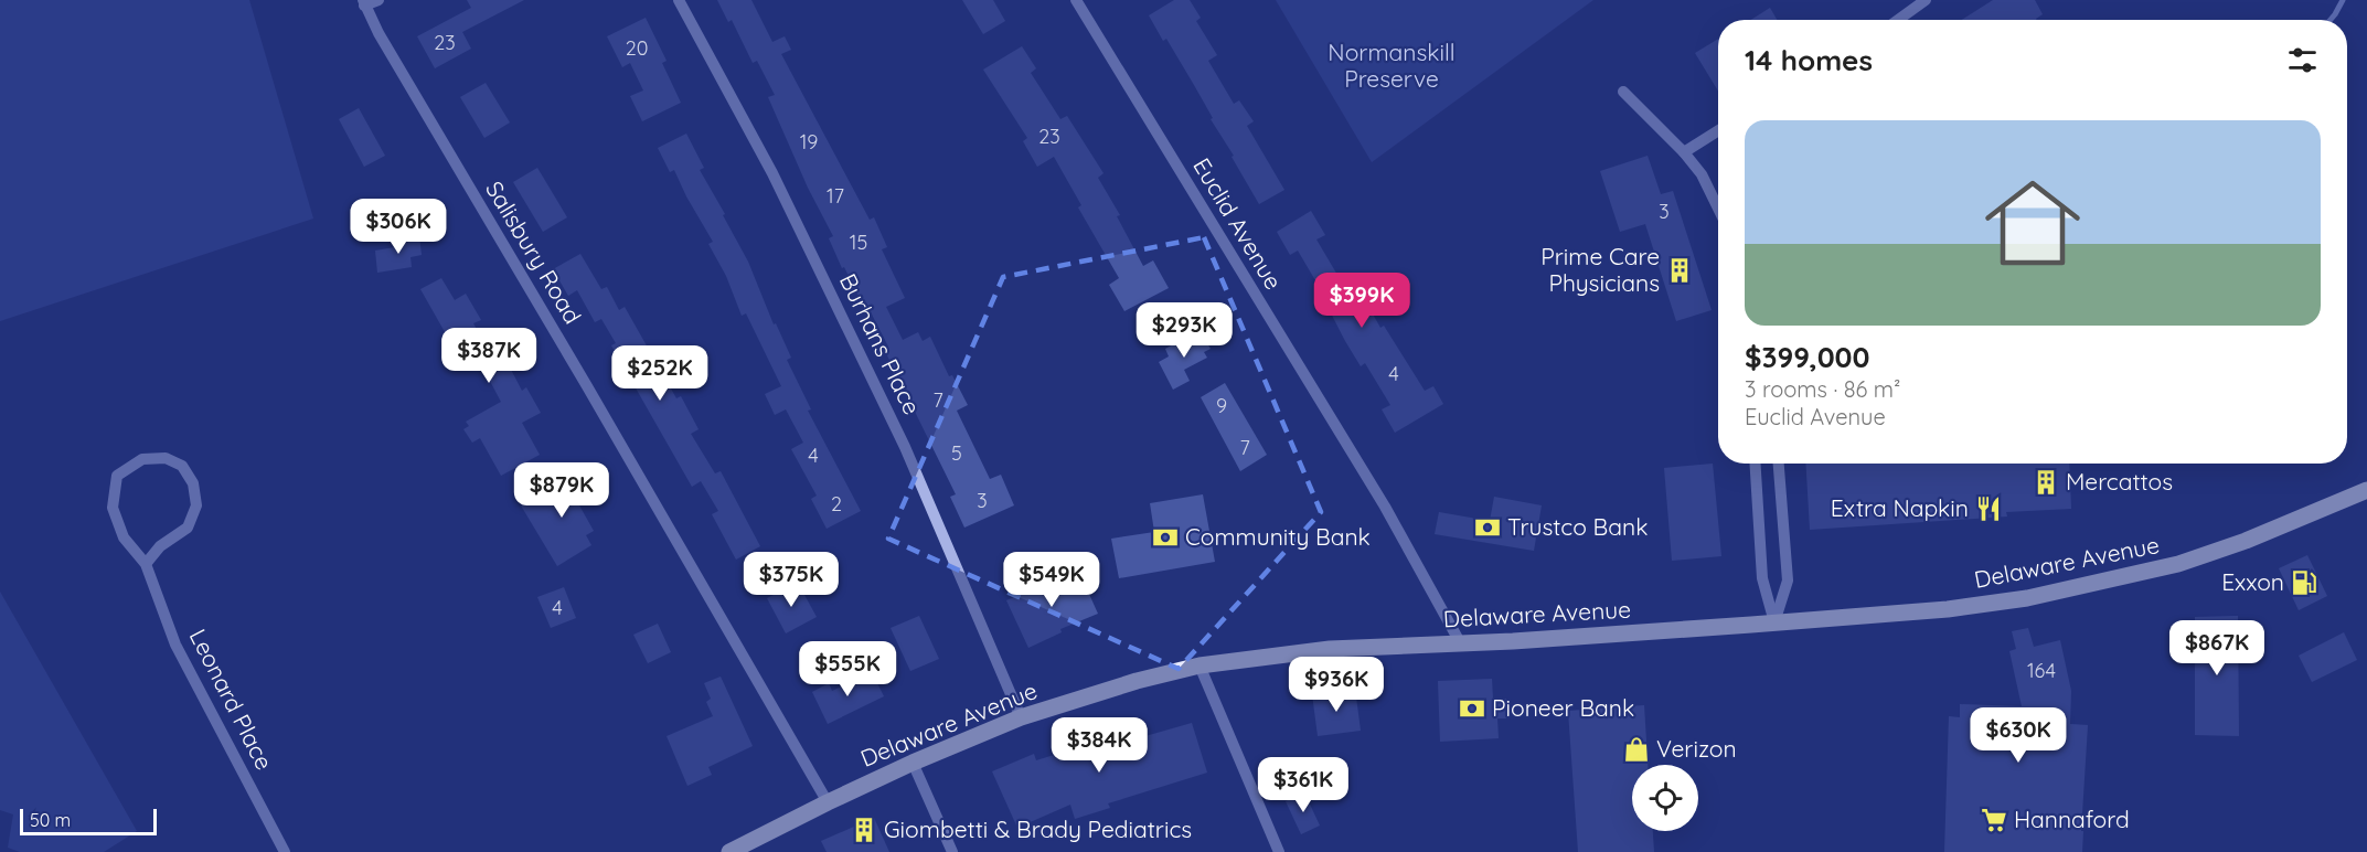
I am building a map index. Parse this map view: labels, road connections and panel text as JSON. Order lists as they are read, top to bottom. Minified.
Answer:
{"streets":{"main road":["Delaware Avenue"],"street":["Euclid Avenue","Salisbury Road","Burhans Place","Leonard Place"]},"crossings":[["Euclid Avenue","Delaware Avenue"],["Salisbury Road","Delaware Avenue"],["Burhans Place","Delaware Avenue"]],"parks":["Normanskill Preserve"],"places":{"building":["Prime Care Physicians","Mercattos","Giombetti & Brady Pediatrics"],"restaurant":["Extra Napkin"],"bank":["Trustco Bank","Community Bank","Pioneer Bank"],"fuel station":["Exxon"],"shop":["Verizon"],"supermarket":["Hannaford"]},"house_numbers":["23","20","23","19","17","3","15","4","7","9","7","5","4","3","2","4","164"],"scale_bar":"50 m","page":{"heading":"14 homes","list":[{"name":"$399,000","note":"3 rooms · 86 m² · Euclid Avenue"}],"price":["$306K","$399K","$293K","$387K","$252K","$879K","$375K","$549K","$867K","$555K","$936K","$630K","$384K","$361K"],"scale":"50 m"}}
